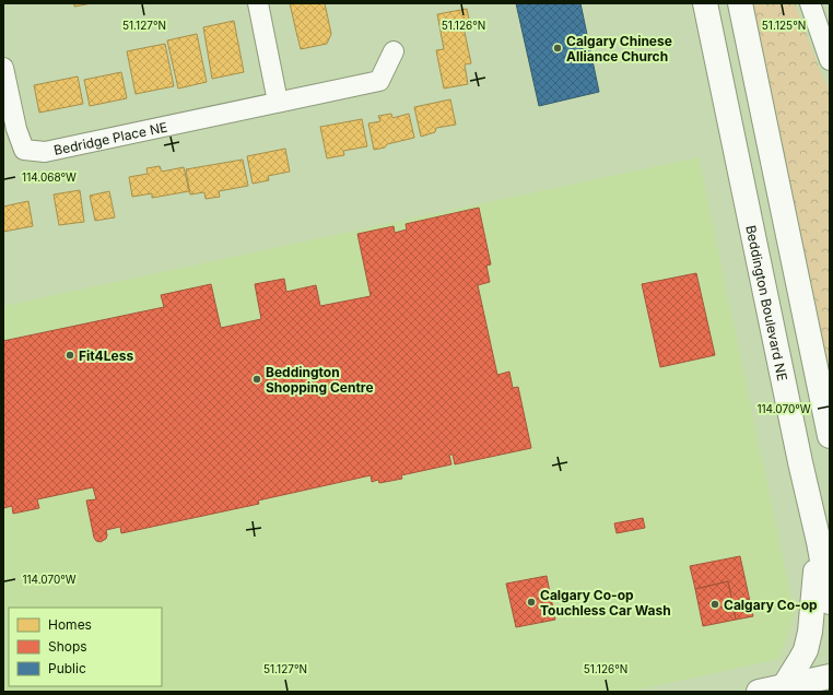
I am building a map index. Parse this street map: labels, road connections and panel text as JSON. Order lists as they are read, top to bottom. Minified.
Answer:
{"streets":{"main road":["Beddington Boulevard NE"],"street":["Bedridge Place NE"]},"places":["Calgary Chinese Alliance Church","Fit4Less","Beddington Shopping Centre","Calgary Co-op Touchless Car Wash","Calgary Co-op"],"legend":["Homes","Shops","Public"],"coordinates":["51.127°N","51.126°N","51.125°N","114.068°W","114.070°W"]}
